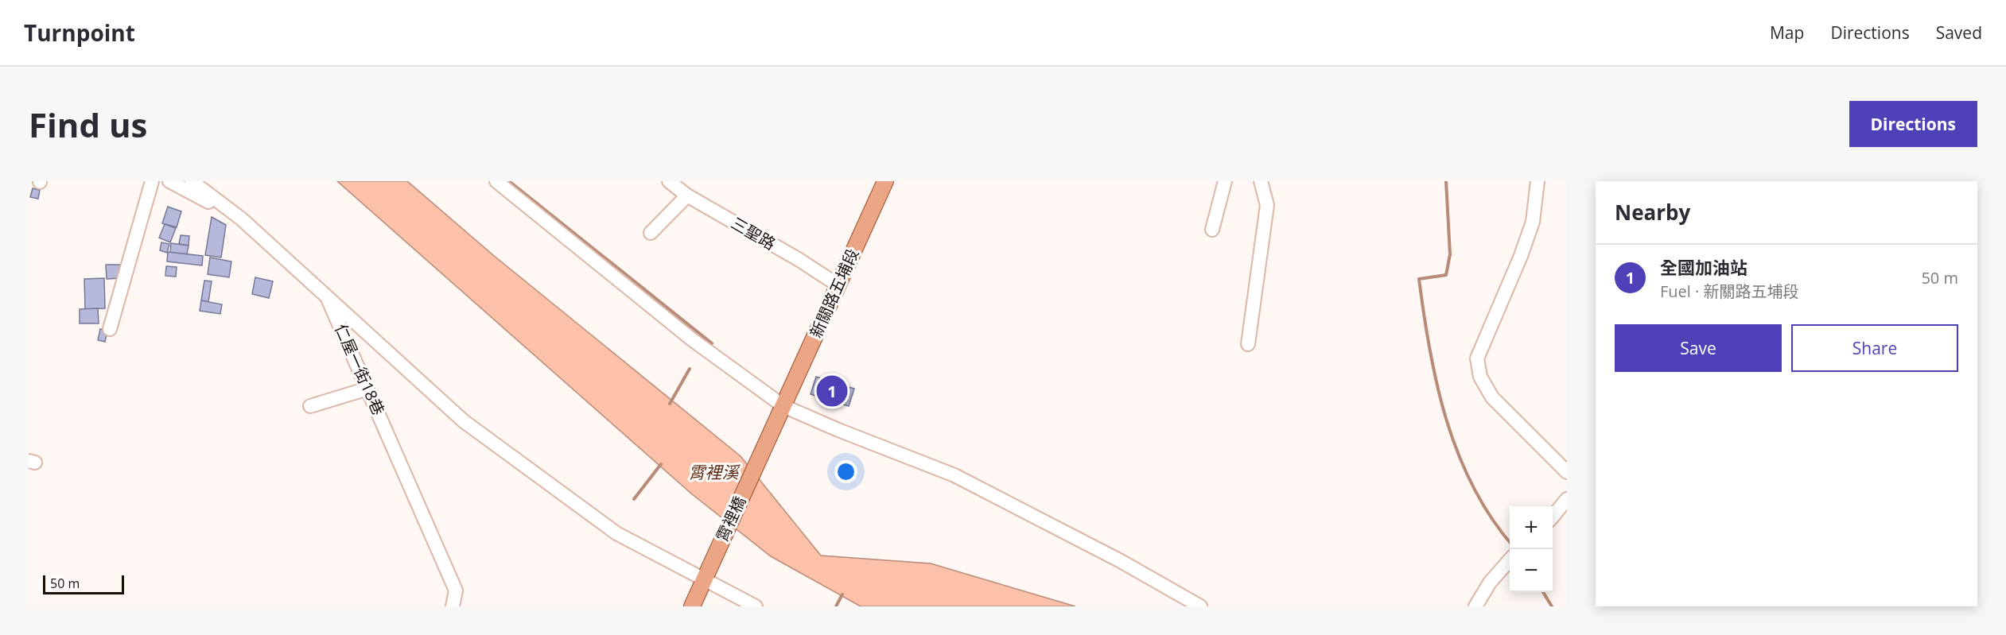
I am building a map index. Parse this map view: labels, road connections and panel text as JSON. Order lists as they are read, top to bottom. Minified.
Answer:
{"streets":{"main road":["新關路五埔段","霄裡橋"],"street":["三聖路","仁屋一街18巷"]},"crossings":[["三聖路","新關路五埔段"],["新關路五埔段","霄裡橋"]],"water":["霄裡溪"],"scale_bar":"50 m","page":{"header":"Turnpoint","nav":["Map","Directions","Saved"],"buttons":["Directions",["Save","Share"]],"title":"Find us","heading":"Nearby","list":[{"mark":"1","name":"全國加油站","note":"Fuel · 新關路五埔段","value":"50 m"}],"pins":"1","map_buttons":["+","−"],"scale":"50 m"}}
